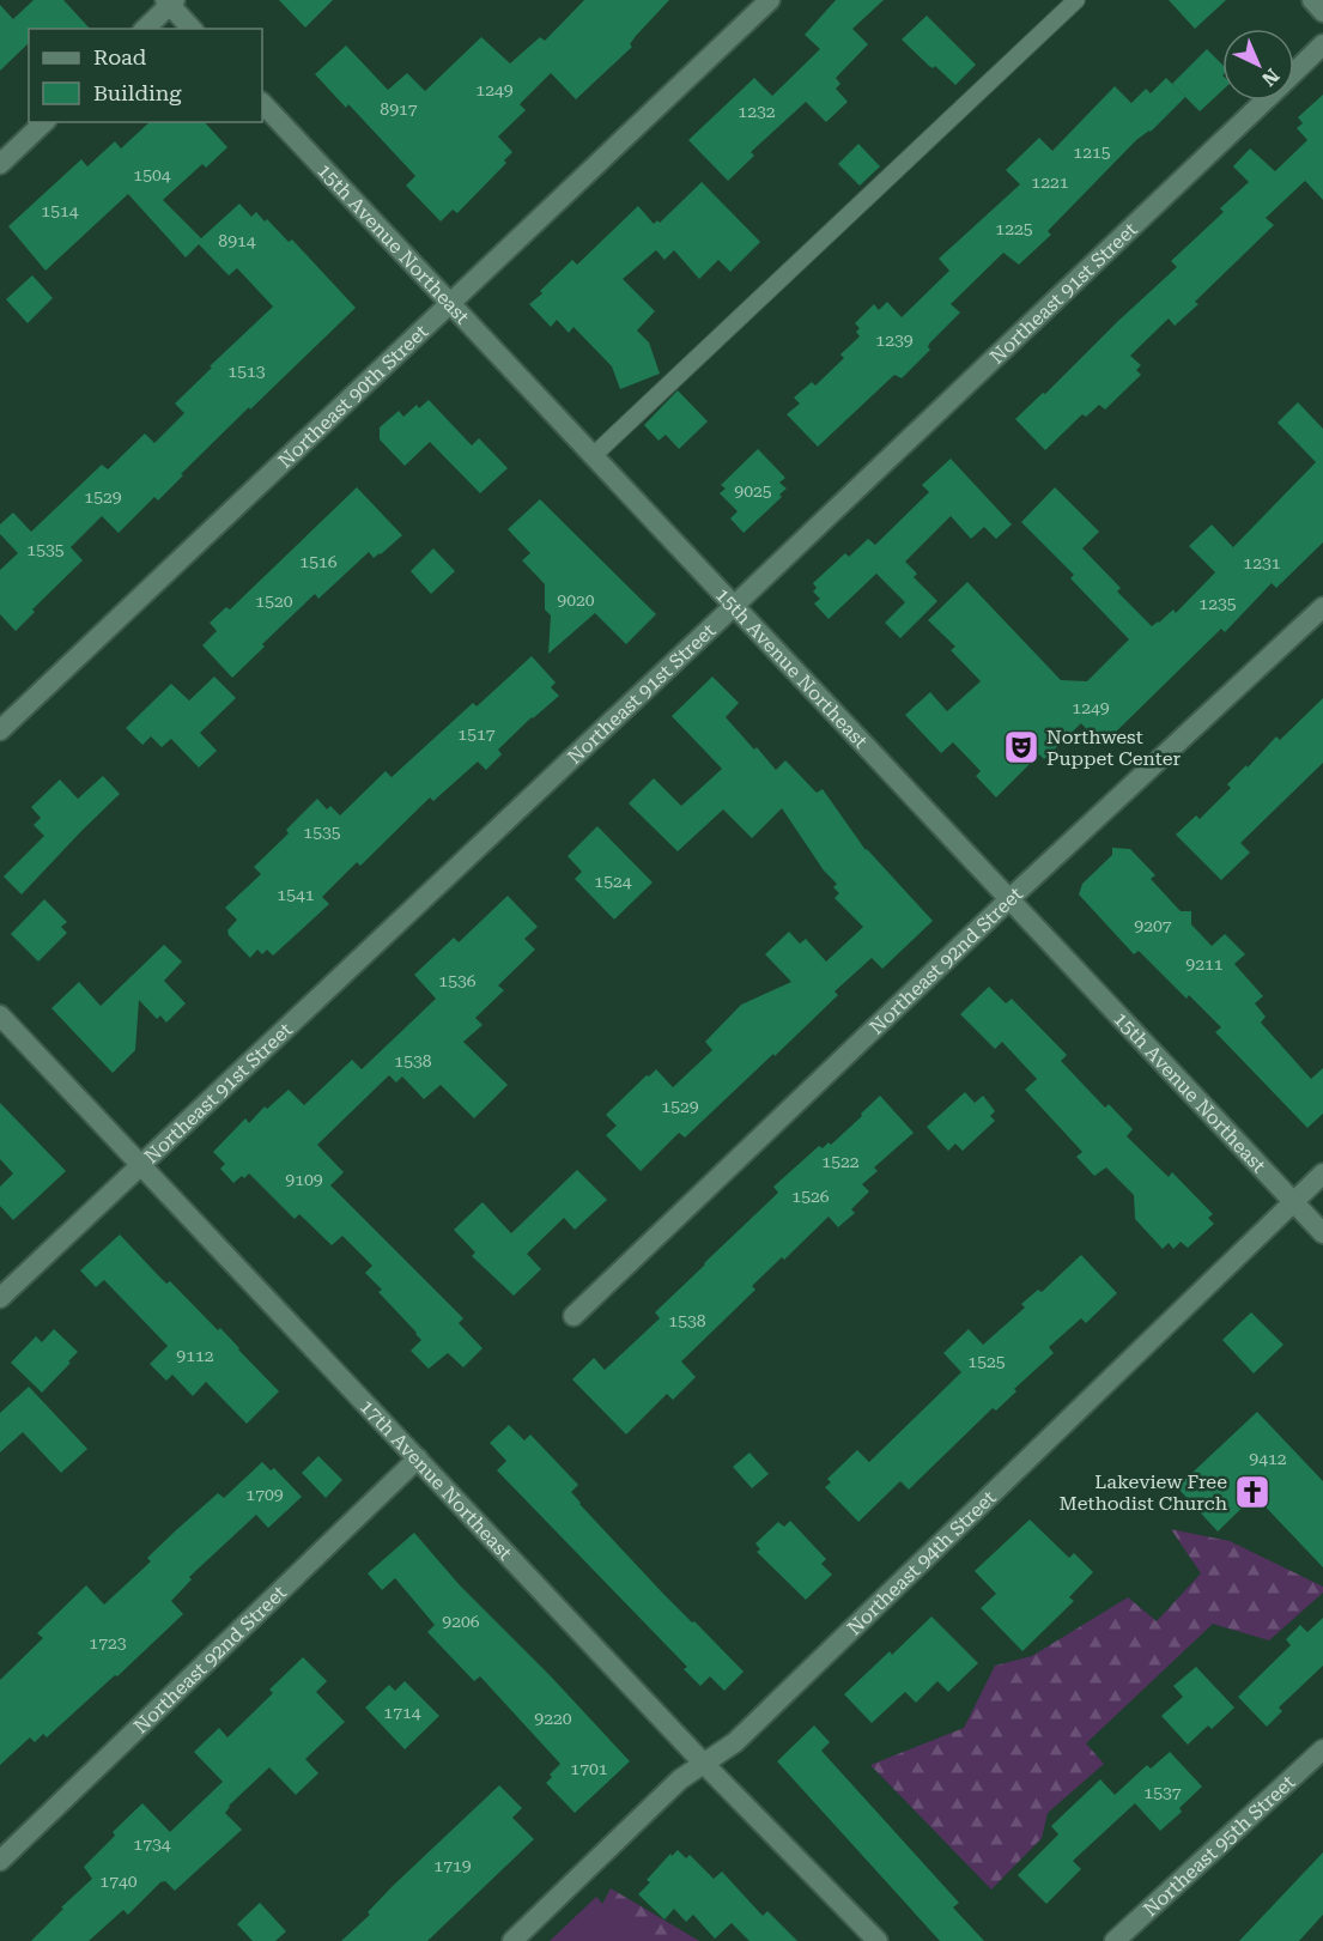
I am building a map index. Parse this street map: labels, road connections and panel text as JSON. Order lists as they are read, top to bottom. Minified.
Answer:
{"streets":{"street":["15th Avenue Northeast","Northeast 91st Street","Northeast 90th Street","Northeast 92nd Street","17th Avenue Northeast","Northeast 94th Street","Northeast 95th Street"]},"crossings":[["15th Avenue Northeast","Northeast 91st Street"],["15th Avenue Northeast","Northeast 90th Street"],["15th Avenue Northeast","Northeast 92nd Street"],["15th Avenue Northeast","Northeast 94th Street"],["Northeast 91st Street","17th Avenue Northeast"],["Northeast 92nd Street","17th Avenue Northeast"],["17th Avenue Northeast","Northeast 94th Street"]],"places":{"theatre":["Northwest Puppet Center"],"church":["Lakeview Free Methodist Church"]},"house_numbers":["1249","8917","1232","1215","1504","1221","1514","1225","8914","1239","1513","9025","1529","1535","1516","1231","9020","1520","1235","1249","1517","1535","1524","1541","9207","9211","1536","1538","1529","1522","9109","1526","1538","9112","1525","9412","1709","9206","1723","1714","9220","1701","1537","1734","1719","1740"],"legend":["Road","Building"],"north":"bottom right"}
